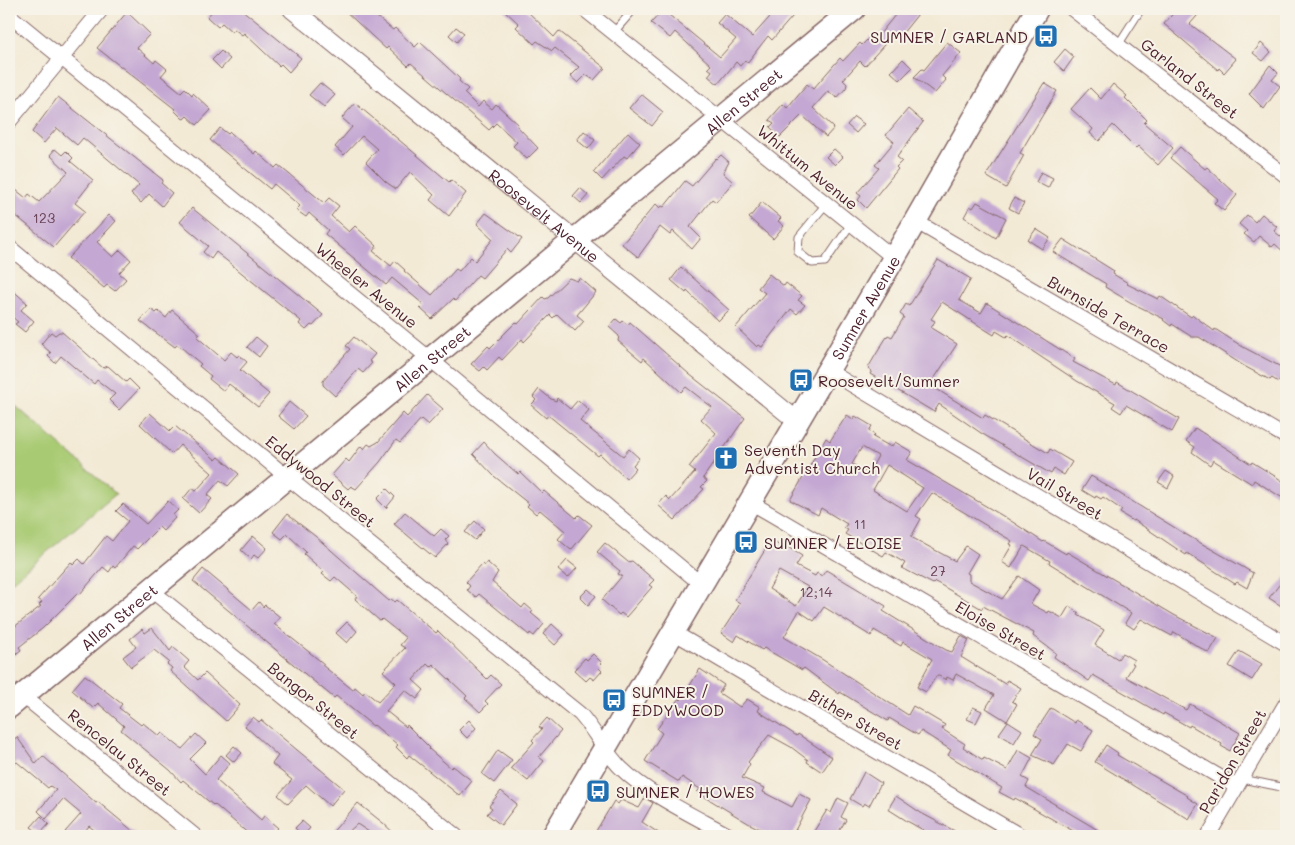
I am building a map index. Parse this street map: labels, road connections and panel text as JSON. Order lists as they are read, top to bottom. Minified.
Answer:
{"streets":{"main road":["Allen Street","Sumner Avenue"],"street":["Garland Street","Whittum Avenue","Roosevelt Avenue","Wheeler Avenue","Burnside Terrace","Eddywood Street","Vail Street","Eloise Street","Bangor Street","Bither Street","Rencelau Street","Paridon Street"]},"crossings":[["Allen Street","Whittum Avenue"],["Allen Street","Roosevelt Avenue"],["Allen Street","Wheeler Avenue"],["Allen Street","Eddywood Street"],["Allen Street","Bangor Street"],["Allen Street","Rencelau Street"],["Whittum Avenue","Sumner Avenue"],["Roosevelt Avenue","Sumner Avenue"],["Wheeler Avenue","Sumner Avenue"],["Sumner Avenue","Burnside Terrace"],["Sumner Avenue","Eddywood Street"],["Sumner Avenue","Vail Street"],["Sumner Avenue","Eloise Street"],["Sumner Avenue","Bither Street"],["Eloise Street","Paridon Street"]],"places":{"bus stop":["SUMNER / GARLAND","Roosevelt/Sumner","SUMNER / ELOISE","SUMNER / EDDYWOOD","SUMNER / HOWES"],"church":["Seventh Day Adventist Church"]},"house_numbers":["123","11","27","12;14"]}
